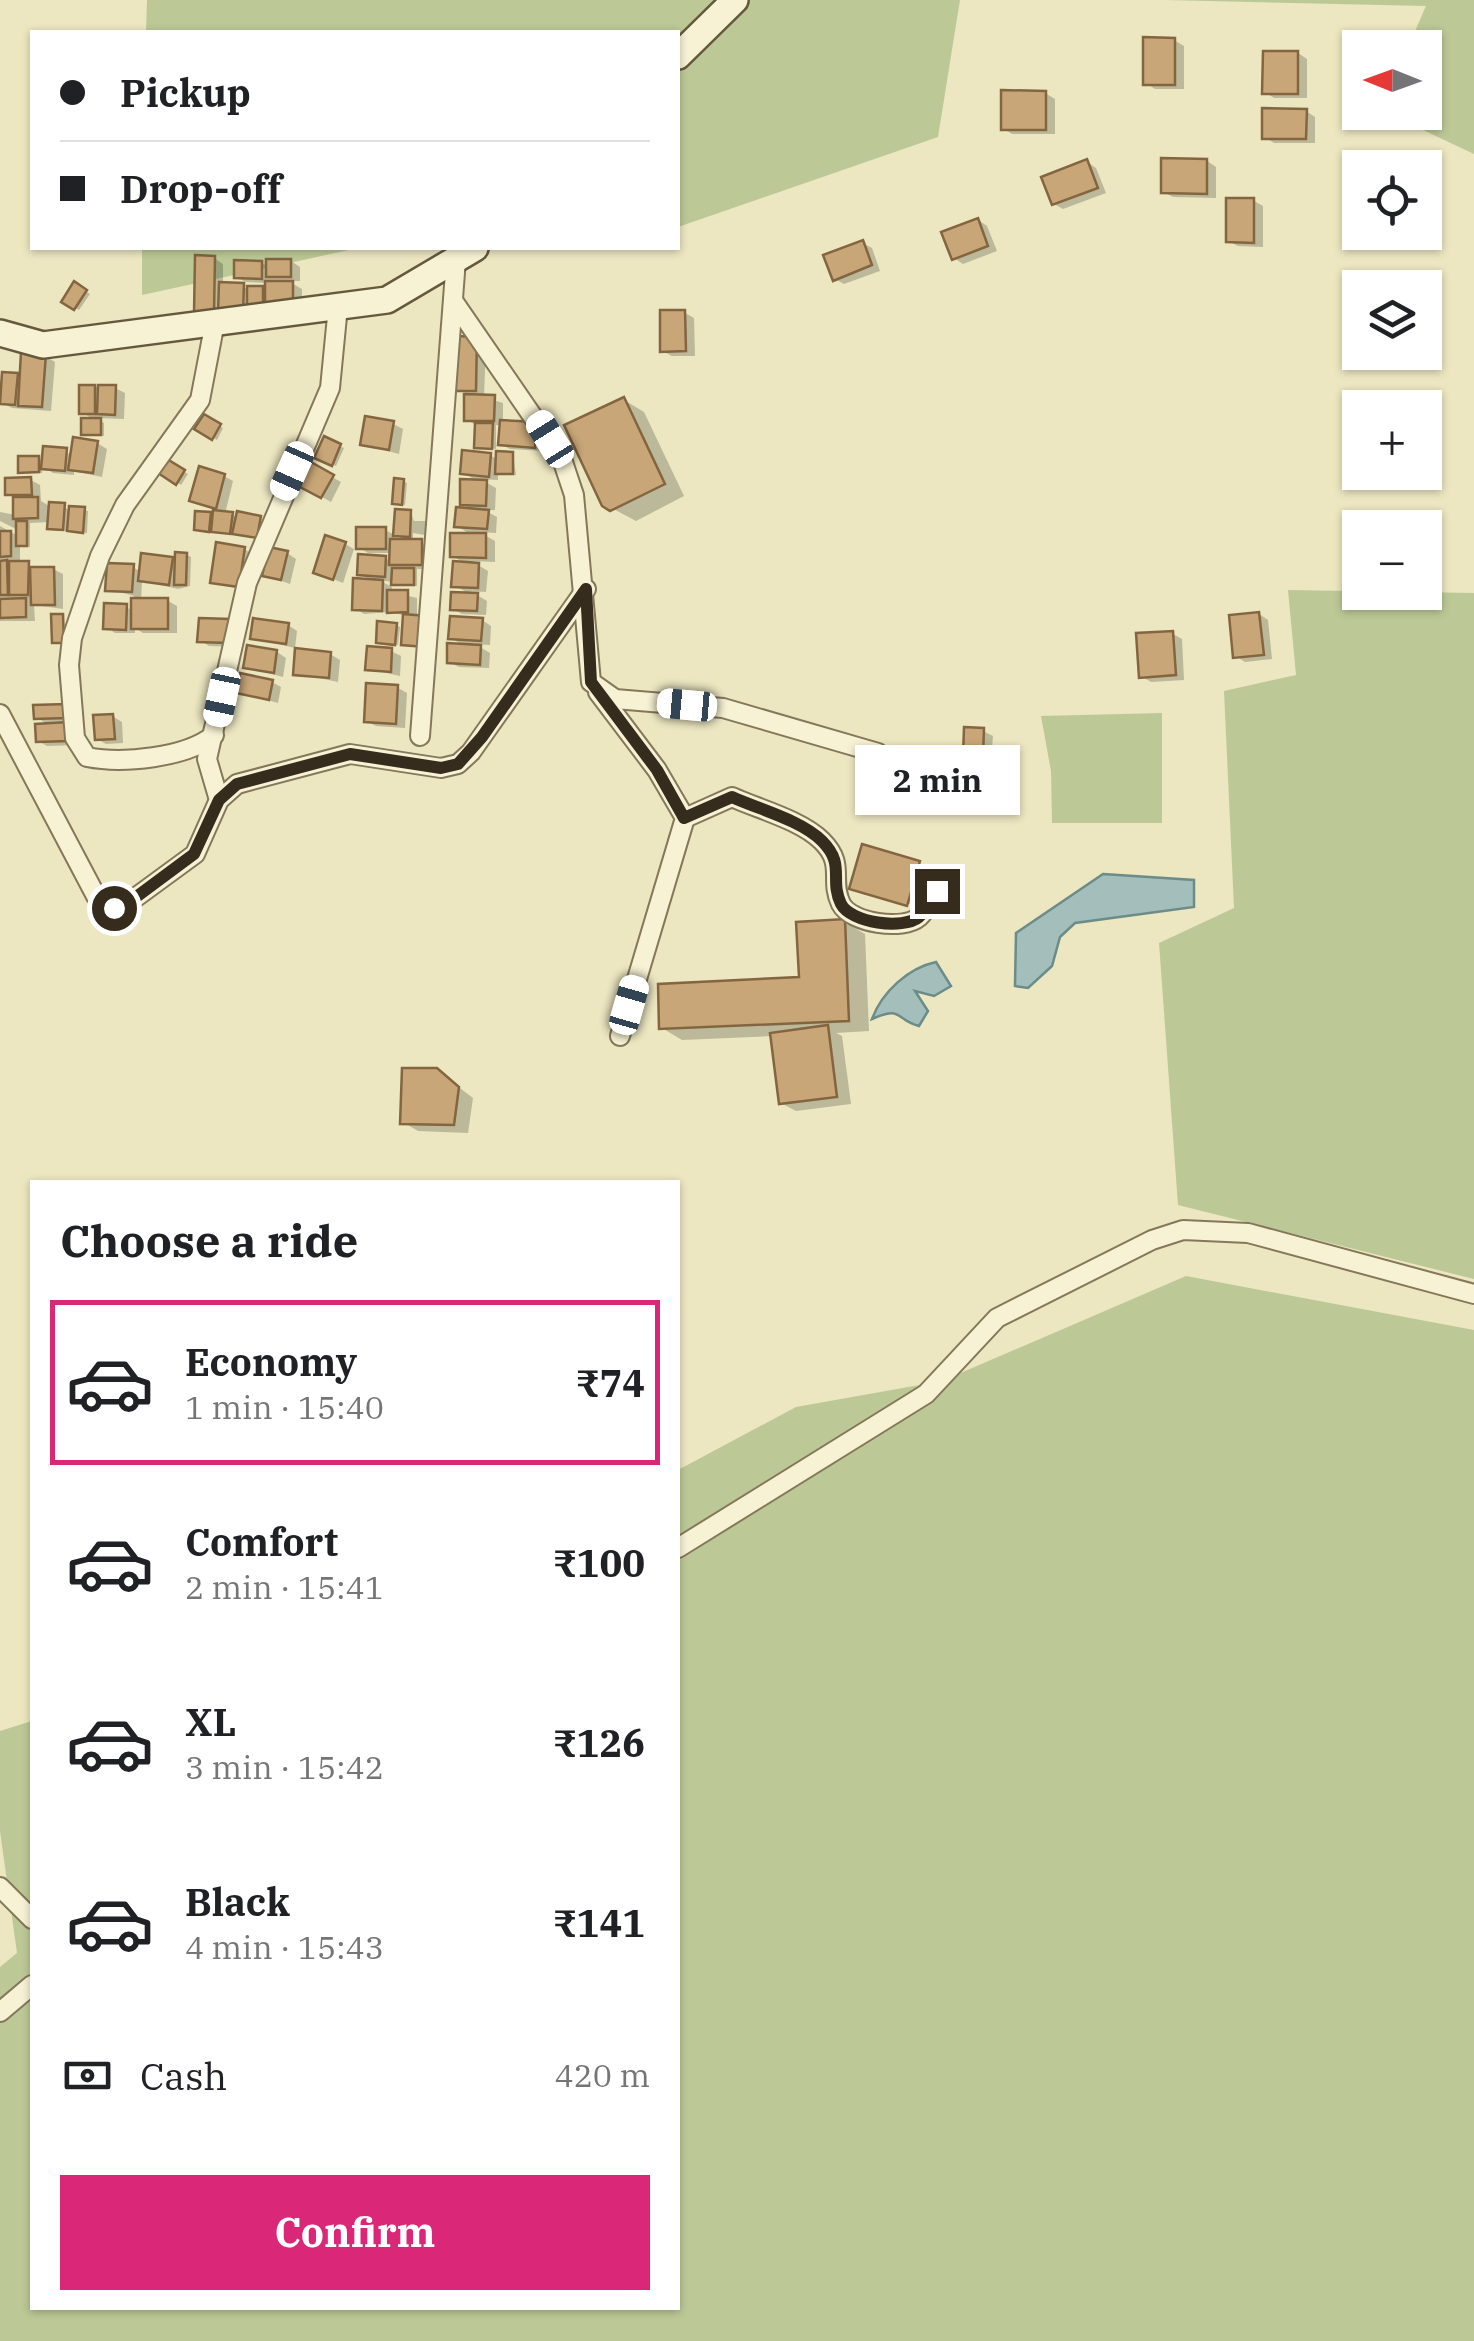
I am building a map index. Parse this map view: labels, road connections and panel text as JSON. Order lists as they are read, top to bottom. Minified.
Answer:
{"north":"left","page":{"map_buttons":["+","−"],"banner":["Pickup","Drop-off"],"bubble":"2 min","heading":"Choose a ride","list":[{"name":"Economy","note":"1 min · 15:40","value":"₹74"},{"name":"Comfort","note":"2 min · 15:41","value":"₹100"},{"name":"XL","note":"3 min · 15:42","value":"₹126"},{"name":"Black","note":"4 min · 15:43","value":"₹141"}],"pay":["Cash","420 m"],"buttons":"Confirm"}}
